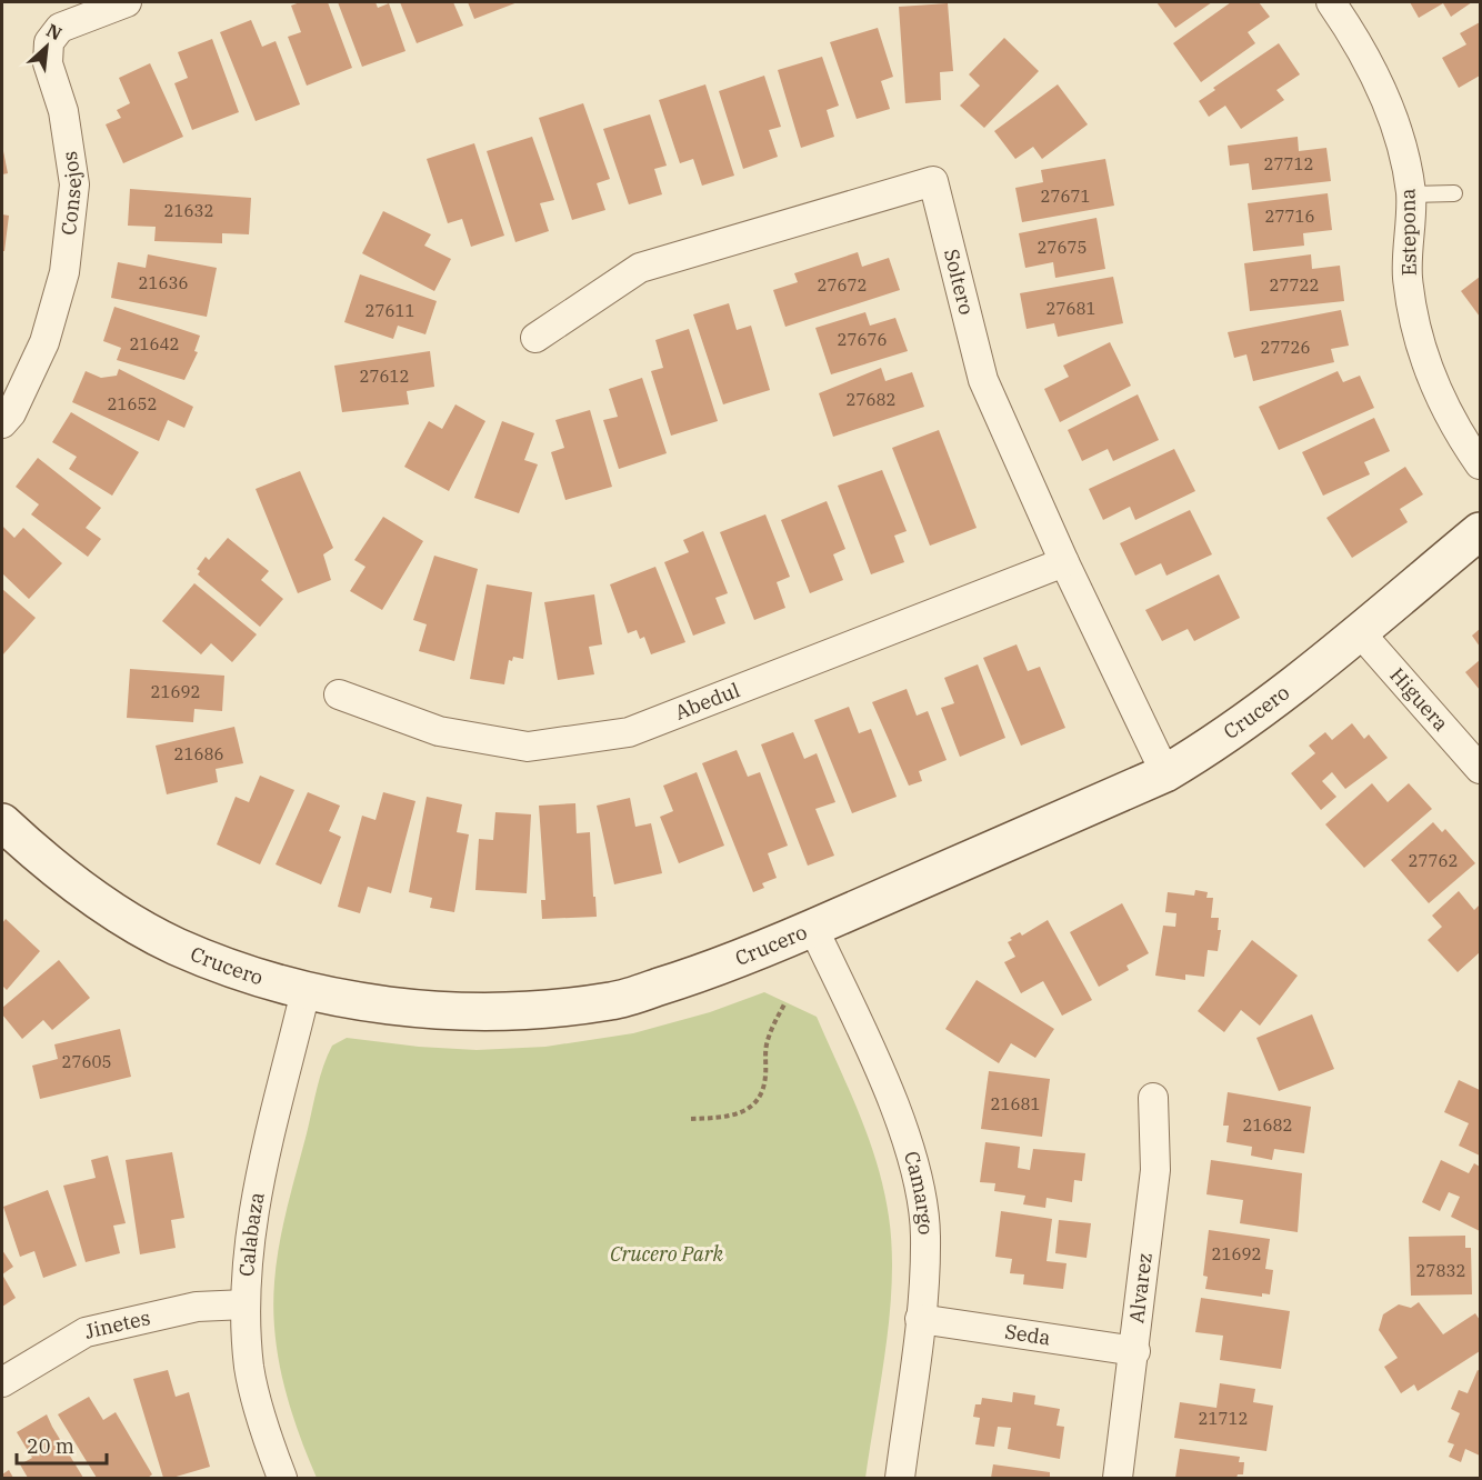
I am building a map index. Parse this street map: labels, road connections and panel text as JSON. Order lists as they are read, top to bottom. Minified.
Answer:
{"streets":{"street":["Consejos","Estepona","Soltero","Higuera","Abedul","Crucero","Camargo","Calabaza","Alvarez","Jinetes","Seda"]},"crossings":[["Soltero","Abedul"],["Soltero","Crucero"],["Higuera","Crucero"],["Crucero","Camargo"],["Crucero","Calabaza"],["Camargo","Seda"],["Calabaza","Jinetes"],["Alvarez","Seda"]],"parks":["Crucero Park"],"house_numbers":["27712","27671","21632","27716","27675","21636","27672","27722","27681","27611","27676","21642","27726","27612","27682","21652","21692","21686","27762","27605","21681","21682","21692","27832","21712"],"scale_bar":"20 m","north":"top right"}
